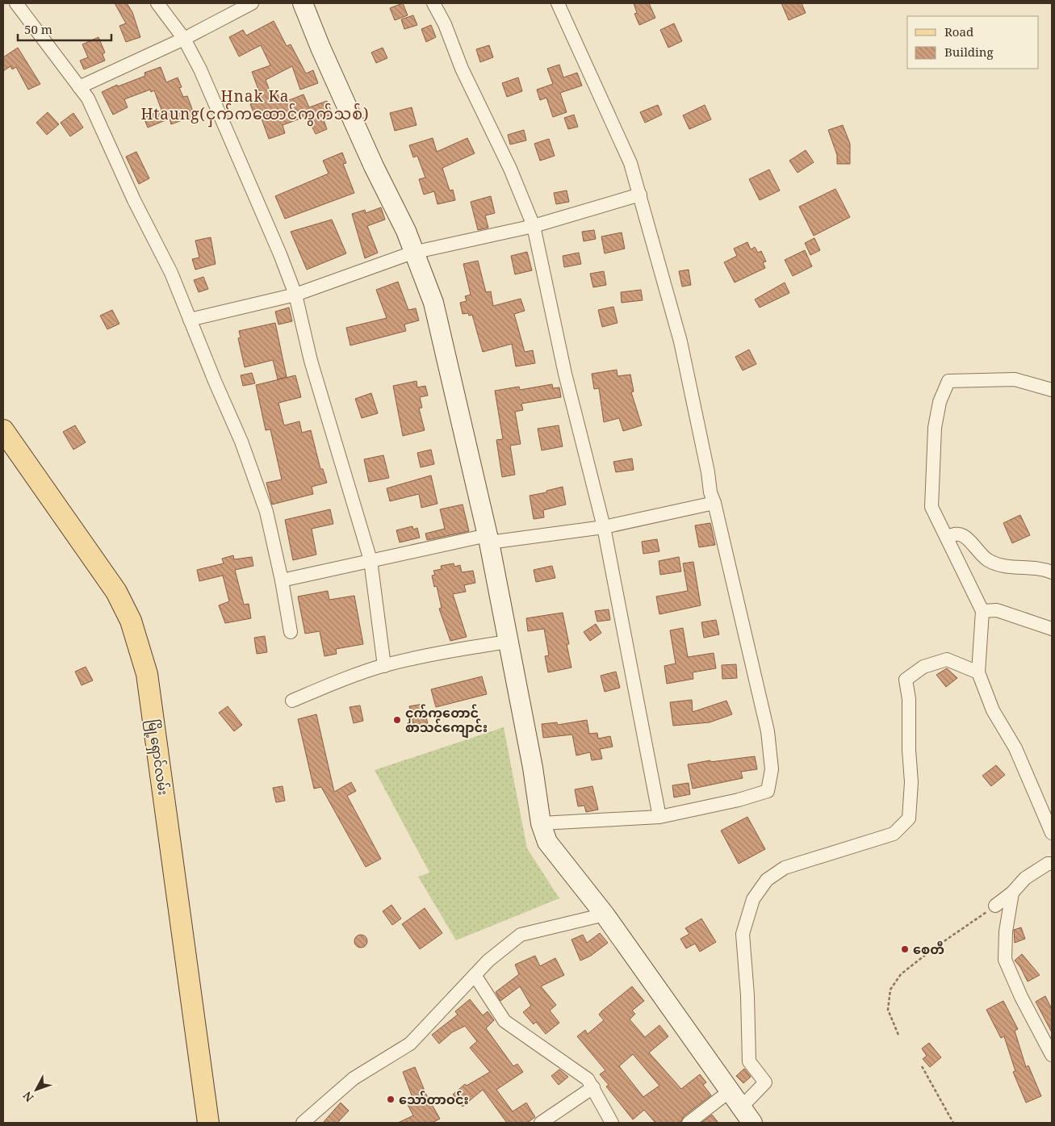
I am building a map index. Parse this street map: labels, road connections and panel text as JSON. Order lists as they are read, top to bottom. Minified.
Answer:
{"streets":{"main road":["မြို့ရှောင်လမ်း"]},"districts":["Hnak Ka Htaung(ငှက်ကထောင်ကွက်သစ်)"],"places":["ငှက်ကတောင် စာသင်ကျောင်း","စေတီ","သော်တာဝင်း"],"legend":["Road","Building"],"scale_bar":"50 m","north":"bottom left"}
